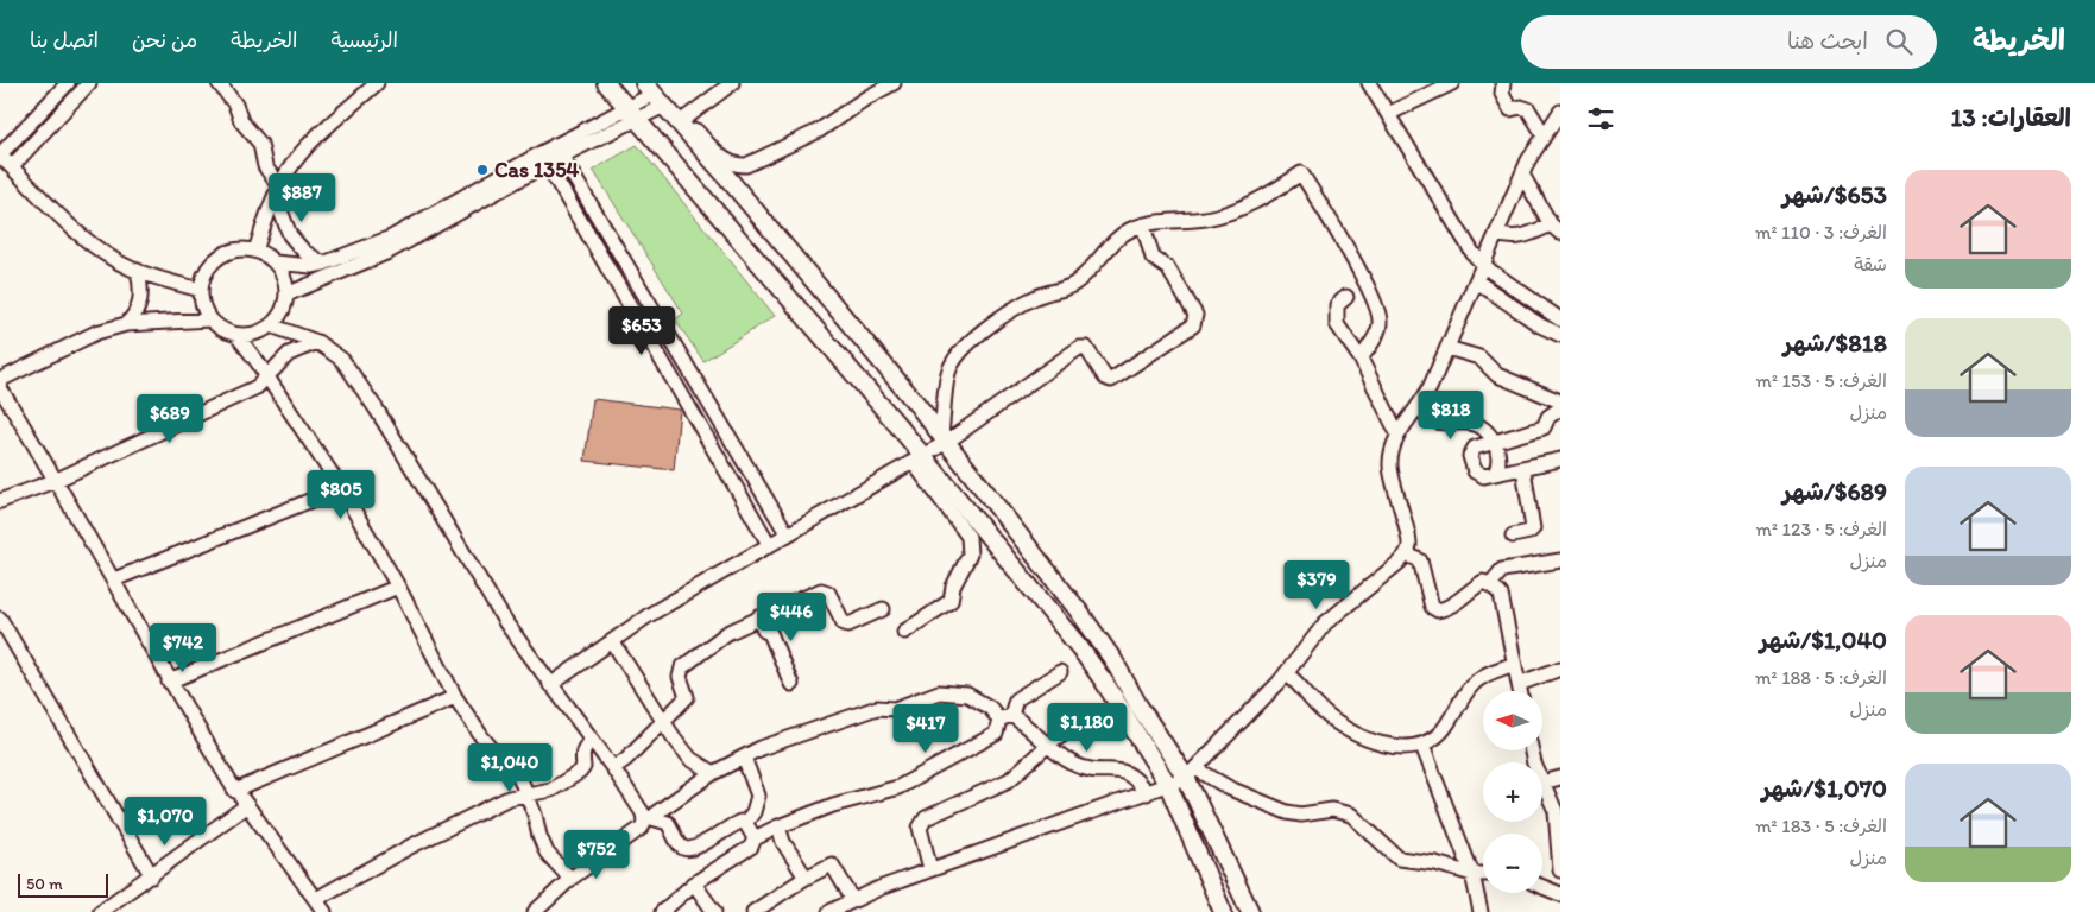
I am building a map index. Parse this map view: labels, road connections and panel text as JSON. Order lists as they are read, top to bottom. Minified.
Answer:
{"places":["Cas 1354"],"scale_bar":"50 m","north":"left","page":{"header":"الخريطة","search":"ابحث هنا","nav":["الرئيسية","الخريطة","من نحن","اتصل بنا"],"heading":"العقارات: 13","list":[{"name":"$653/شهر","note":"الغرف: 3 · 110 m² · شقة"},{"name":"$818/شهر","note":"الغرف: 5 · 153 m² · منزل"},{"name":"$689/شهر","note":"الغرف: 5 · 123 m² · منزل"},{"name":"$1,040/شهر","note":"الغرف: 5 · 188 m² · منزل"},{"name":"$1,070/شهر","note":"الغرف: 5 · 183 m² · منزل"}],"price":["$887","$653","$818","$689","$805","$379","$446","$742","$1,180","$417","$1,040","$1,070","$752"],"map_buttons":["+","−"],"scale":"50 m"}}
